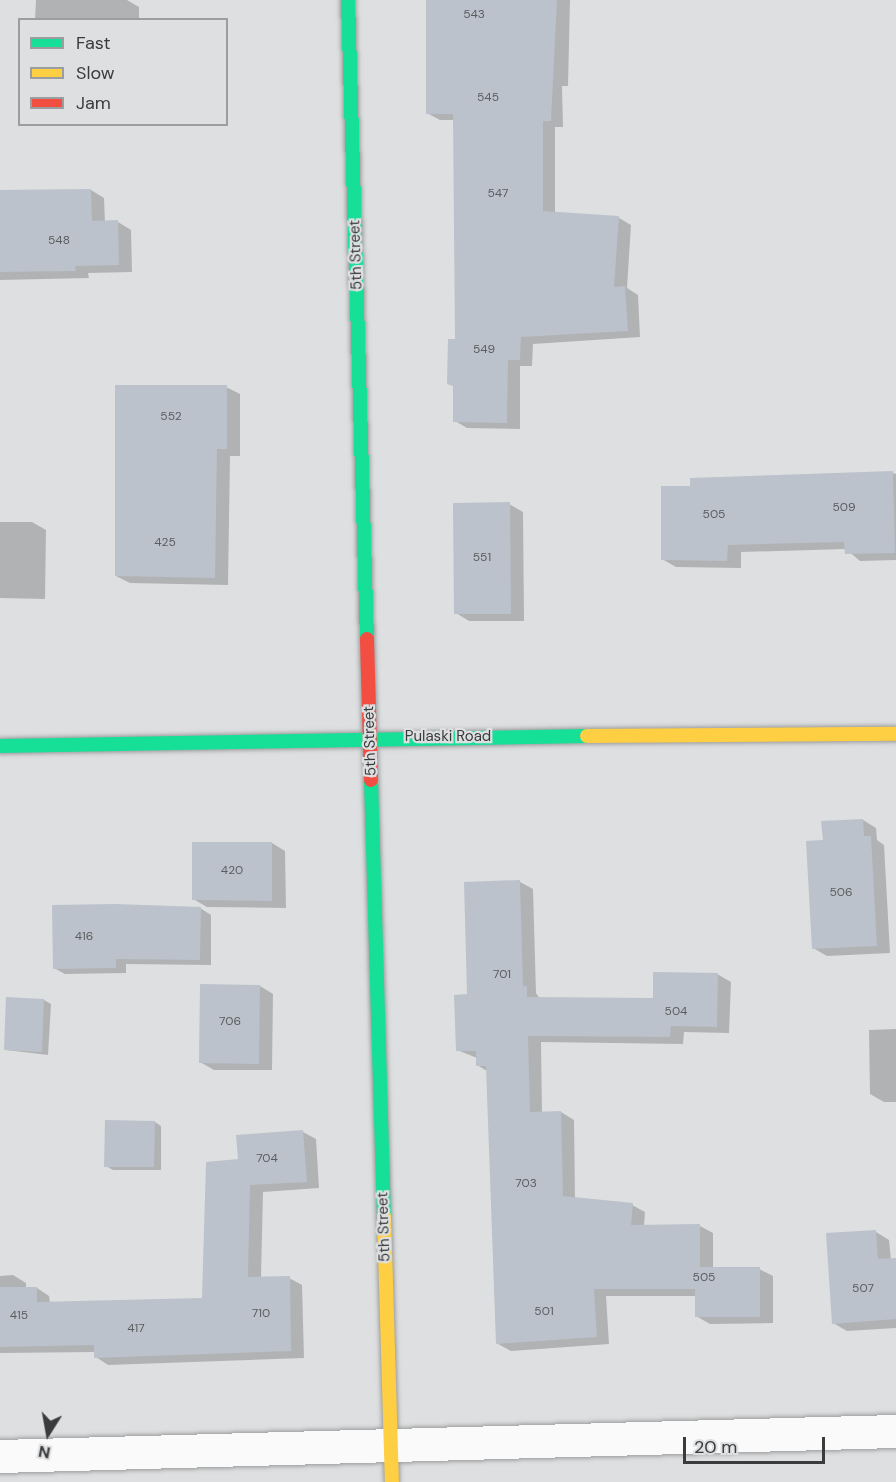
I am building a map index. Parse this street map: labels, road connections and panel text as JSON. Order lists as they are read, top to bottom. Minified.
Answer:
{"streets":{"street":["5th Street","Pulaski Road"]},"crossings":[["5th Street","Pulaski Road"]],"house_numbers":["543","545","547","548","549","552","509","505","425","551","420","506","416","701","504","706","704","703","505","507","501","710","415","417"],"legend":["Fast","Slow","Jam"],"scale_bar":"20 m","north":"bottom"}
